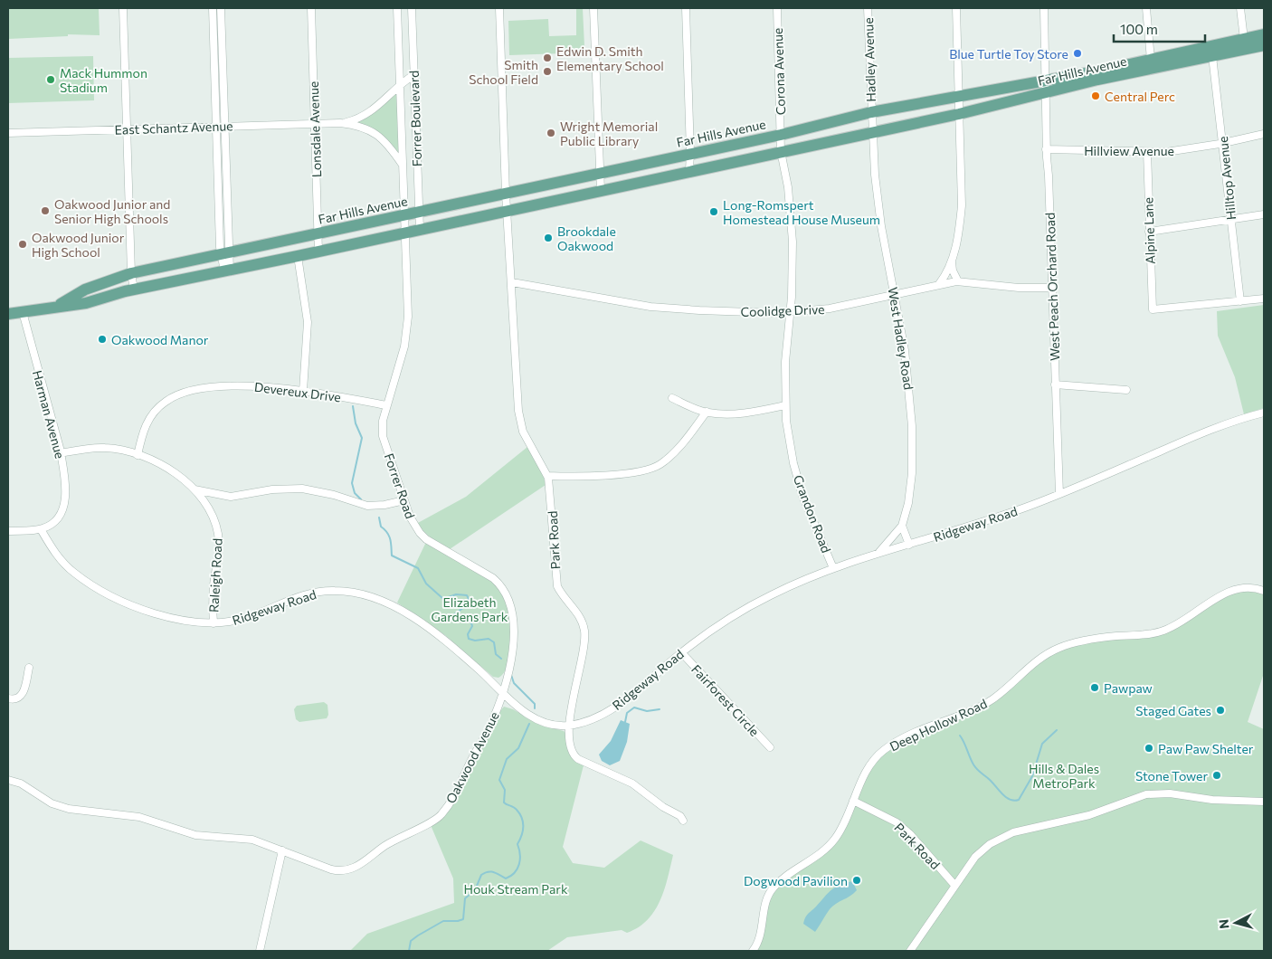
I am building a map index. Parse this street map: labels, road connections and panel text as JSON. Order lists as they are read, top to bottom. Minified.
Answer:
{"streets":{"main road":["Far Hills Avenue"],"street":["Hadley Avenue","Corona Avenue","Forrer Boulevard","East Schantz Avenue","Lonsdale Avenue","Hillview Avenue","Hilltop Avenue","Alpine Lane","West Peach Orchard Road","Coolidge Drive","West Hadley Road","Devereux Drive","Harman Avenue","Forrer Road","Grandon Road","Ridgeway Road","Park Road","Raleigh Road","Fairforest Circle","Deep Hollow Road","Oakwood Avenue"]},"crossings":[["Hadley Avenue","Far Hills Avenue"],["Hadley Avenue","West Hadley Road"],["Far Hills Avenue","Corona Avenue"],["Far Hills Avenue","Forrer Boulevard"],["Far Hills Avenue","Lonsdale Avenue"],["Far Hills Avenue","Hilltop Avenue"],["Far Hills Avenue","West Peach Orchard Road"],["Far Hills Avenue","West Hadley Road"],["Far Hills Avenue","Harman Avenue"],["Far Hills Avenue","Forrer Road"],["Far Hills Avenue","Grandon Road"],["Far Hills Avenue","Park Road"],["Corona Avenue","Grandon Road"],["Forrer Boulevard","East Schantz Avenue"],["East Schantz Avenue","Lonsdale Avenue"],["Hillview Avenue","Hilltop Avenue"],["Hillview Avenue","Alpine Lane"],["Hillview Avenue","West Peach Orchard Road"],["Hilltop Avenue","Alpine Lane"],["West Peach Orchard Road","Coolidge Drive"],["West Peach Orchard Road","Ridgeway Road"],["Coolidge Drive","West Hadley Road"],["Coolidge Drive","Grandon Road"],["Coolidge Drive","Park Road"],["West Hadley Road","Ridgeway Road"],["Devereux Drive","Forrer Road"],["Devereux Drive","Raleigh Road"],["Harman Avenue","Ridgeway Road"],["Harman Avenue","Raleigh Road"],["Forrer Road","Ridgeway Road"],["Forrer Road","Oakwood Avenue"],["Grandon Road","Ridgeway Road"],["Ridgeway Road","Park Road"],["Ridgeway Road","Raleigh Road"],["Ridgeway Road","Fairforest Circle"],["Ridgeway Road","Oakwood Avenue"],["Park Road","Deep Hollow Road"]],"parks":["Elizabeth Gardens Park","Hills & Dales MetroPark","Houk Stream Park"],"places":["Blue Turtle Toy Store","Edwin D. Smith Elementary School","Smith School Field","Mack Hummon Stadium","Central Perc","Wright Memorial Public Library","Oakwood Junior and Senior High Schools","Long-Romspert Homestead House Museum","Brookdale Oakwood","Oakwood Junior High School","Oakwood Manor","Pawpaw","Staged Gates","Paw Paw Shelter","Stone Tower","Dogwood Pavilion"],"scale_bar":"100 m","north":"left"}
